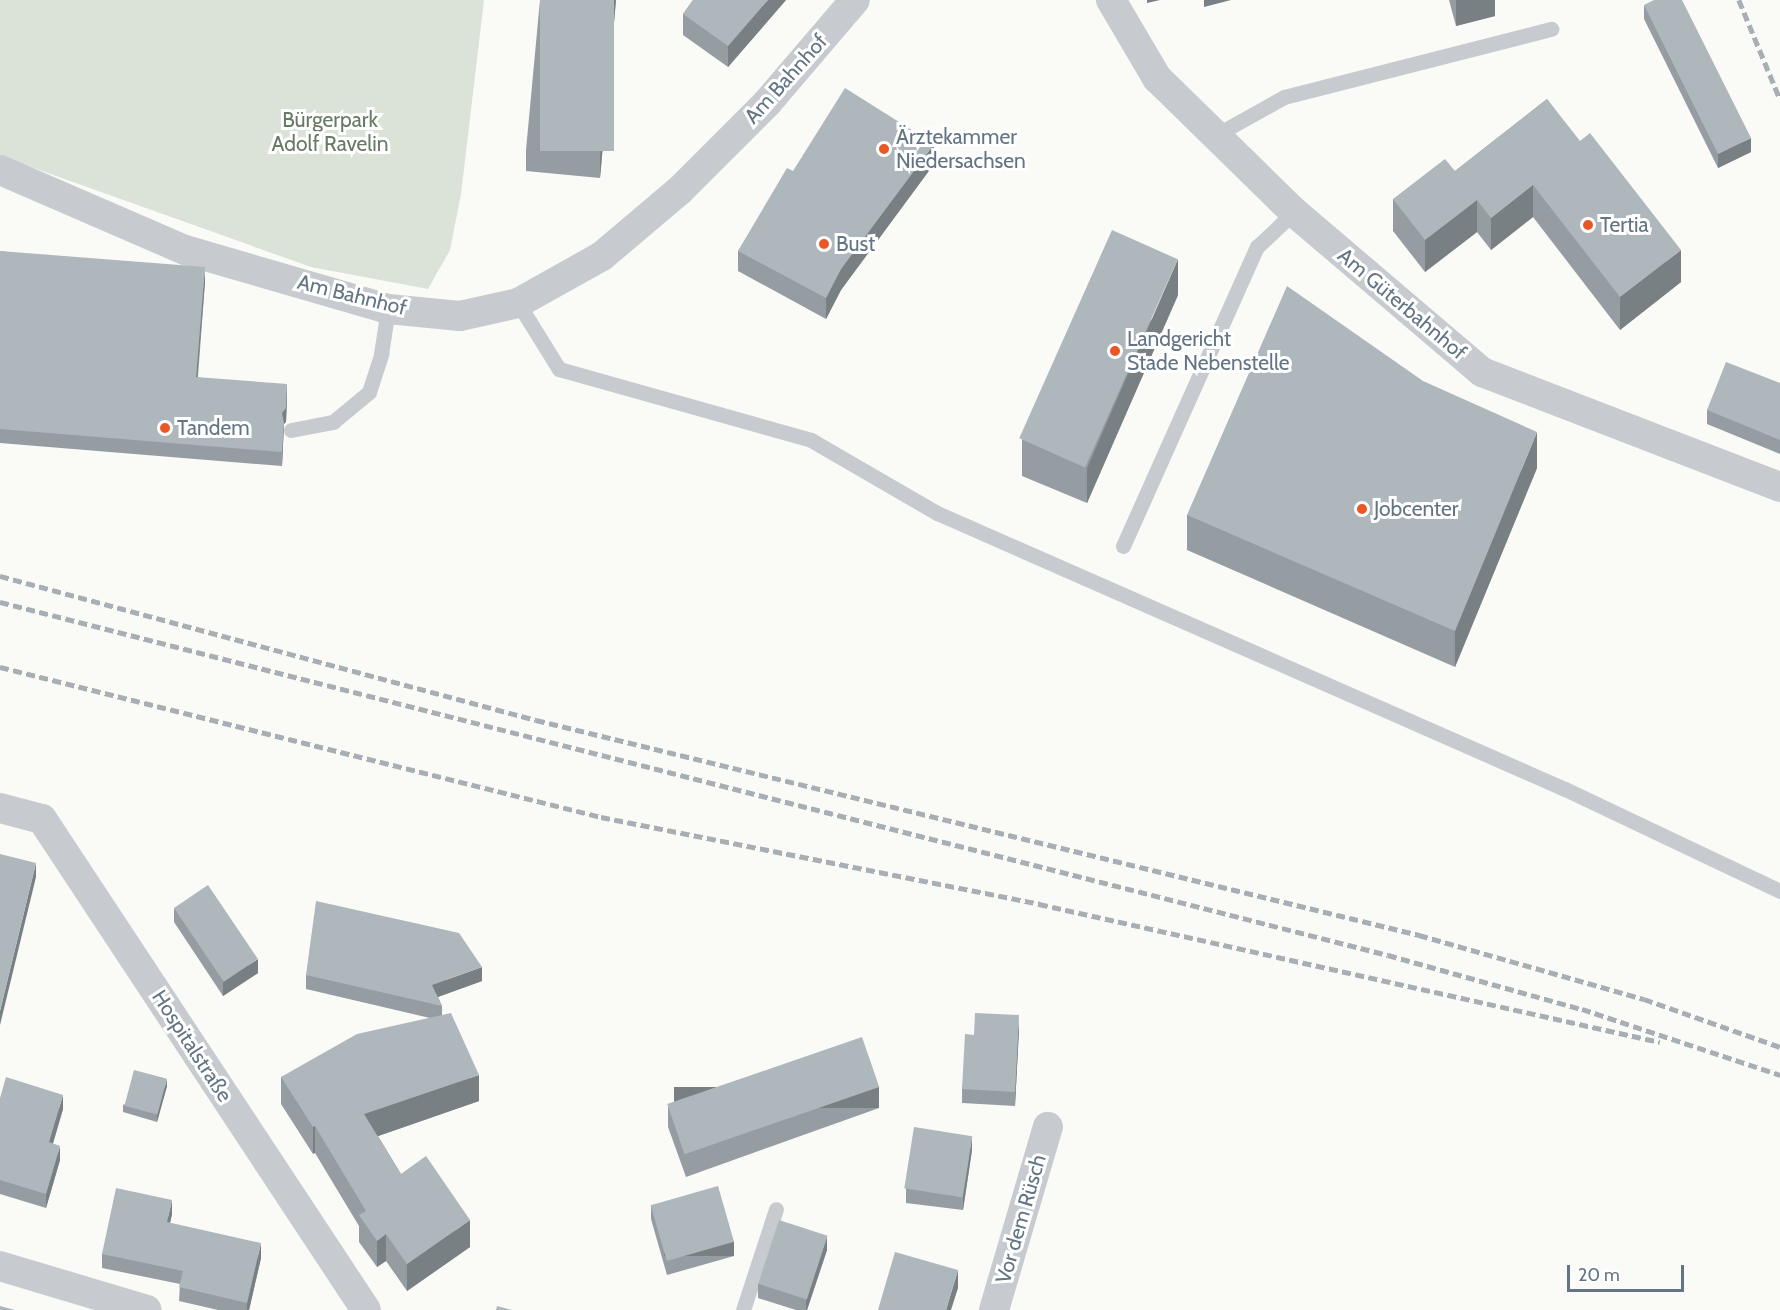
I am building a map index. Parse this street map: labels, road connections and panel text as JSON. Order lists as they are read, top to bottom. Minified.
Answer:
{"streets":{"street":["Am Bahnhof","Am Güterbahnhof","Hospitalstraße","Vor dem Rüsch"]},"parks":["Bürgerpark Adolf Ravelin"],"places":["Ärztekammer Niedersachsen","Tertia","Bust","Landgericht Stade Nebenstelle","Tandem","Jobcenter"],"scale_bar":"20 m"}
